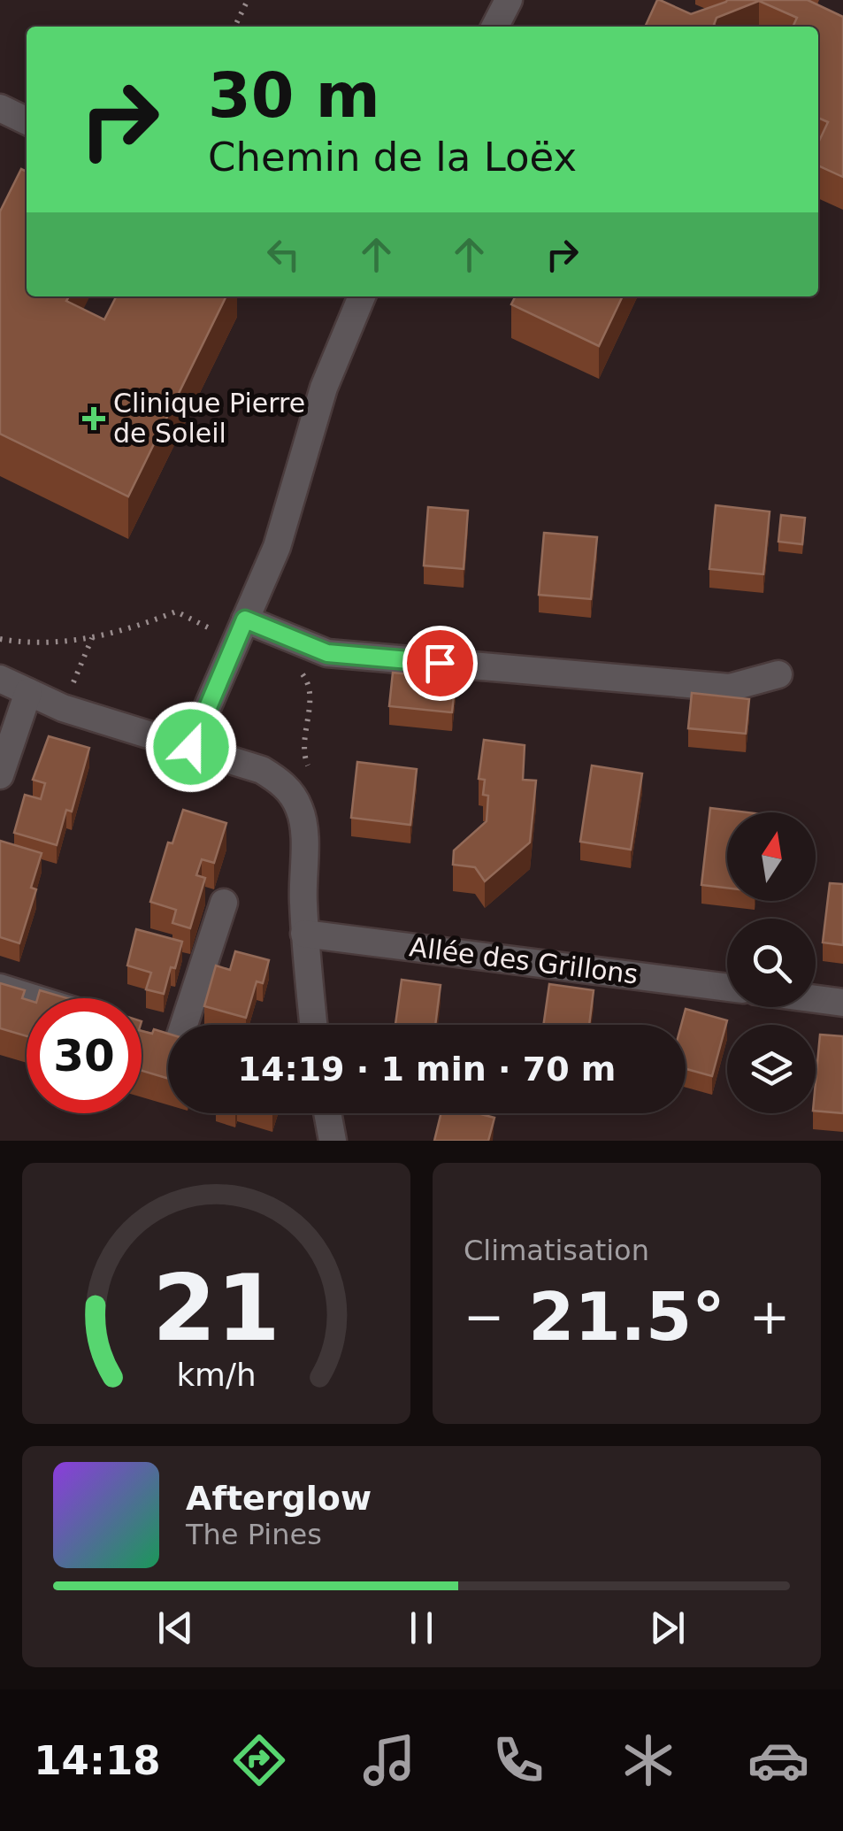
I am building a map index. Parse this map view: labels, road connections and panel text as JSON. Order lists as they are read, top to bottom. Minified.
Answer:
{"streets":{"street":["Allée des Grillons"]},"places":{"health":["Clinique Pierre de Soleil"]},"north":"top","page":{"turn":["30 m","Chemin de la Loëx"],"limit":"30","trip":"14:19 · 1 min · 70 m","tile":"Climatisation","heat":["−","21.5°","+"],"song":["Afterglow","The Pines"],"tabs":"14:18","gauge":["21","km/h"]}}
